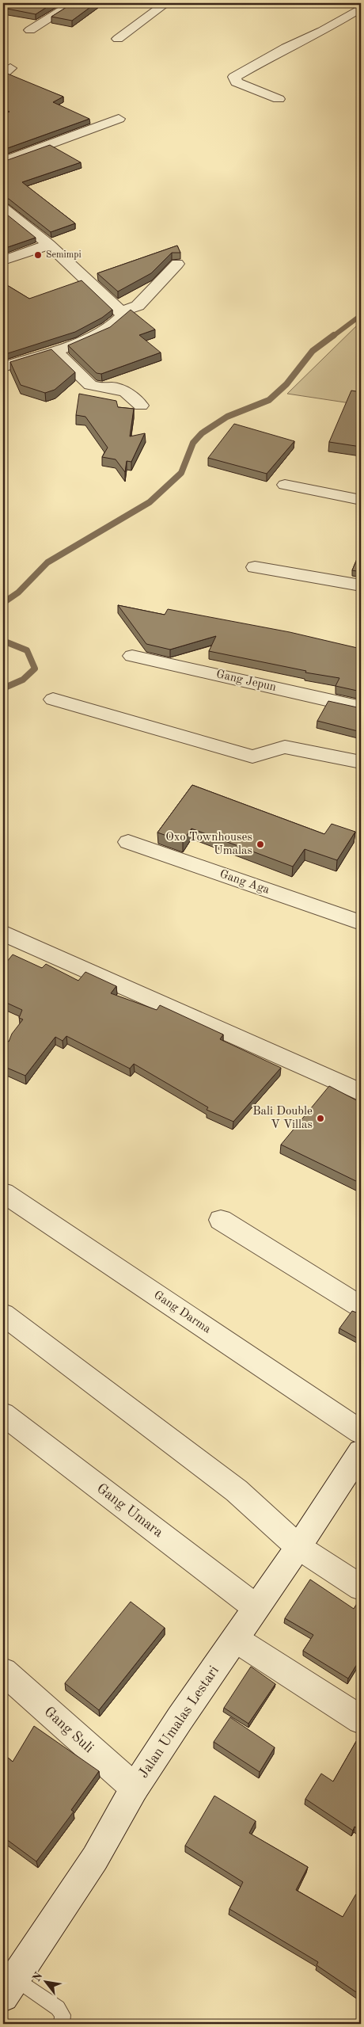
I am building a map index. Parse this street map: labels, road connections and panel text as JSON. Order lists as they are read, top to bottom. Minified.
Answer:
{"streets":{"street":["Gang Jepun","Gang Aga","Gang Darma","Gang Umara","Jalan Umalas Lestari","Gang Suli"]},"crossings":[["Gang Umara","Jalan Umalas Lestari"],["Jalan Umalas Lestari","Gang Suli"]],"places":["Semimpi","Oxo Townhouses Umalas","Bali Double V Villas"],"north":"top left"}
